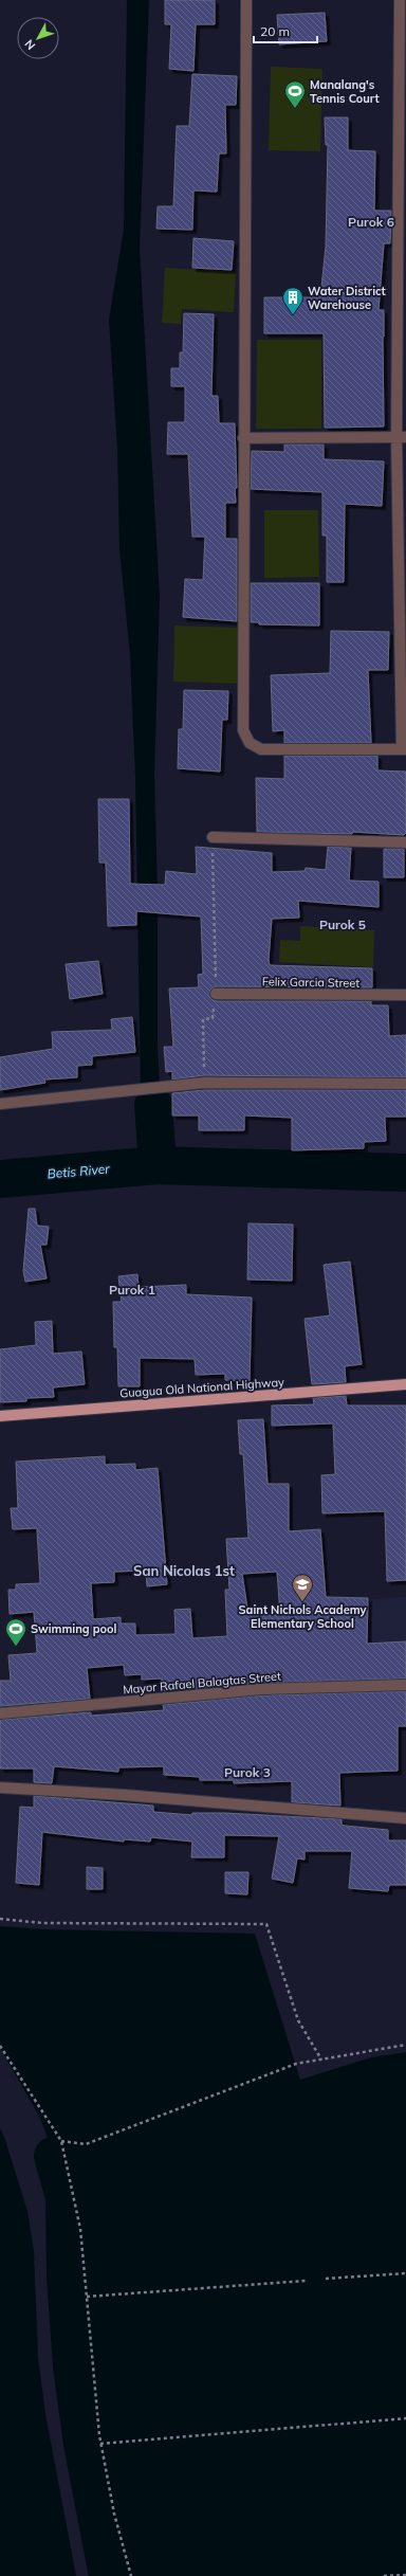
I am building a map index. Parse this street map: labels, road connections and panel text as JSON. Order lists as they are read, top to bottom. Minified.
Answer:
{"streets":{"main road":["Guagua Old National Highway"],"street":["Felix Garcia Street","Mayor Rafael Balagtas Street"]},"districts":["Purok 6","Purok 5","Purok 1","San Nicolas 1st","Purok 3"],"water":["Betis River"],"places":{"sports":["Manalang's Tennis Court","Swimming pool"],"building":["Water District Warehouse"],"school or university":["Saint Nichols Academy Elementary School"]},"scale_bar":"20 m","north":"bottom left"}
